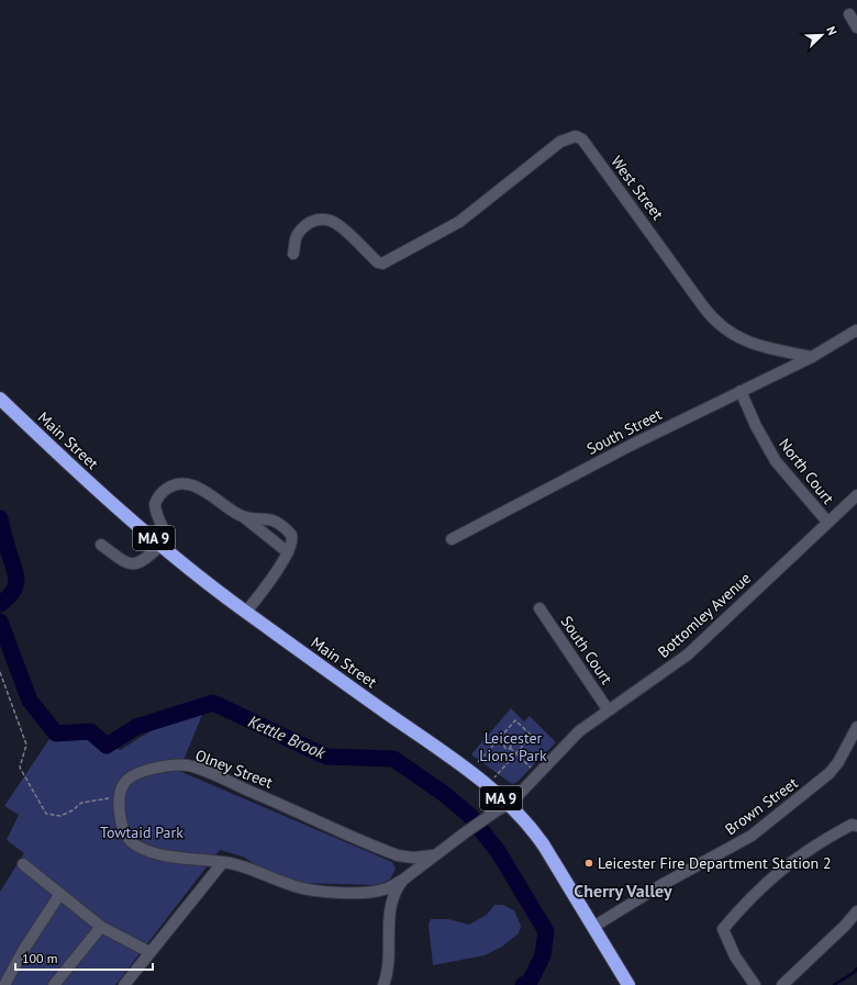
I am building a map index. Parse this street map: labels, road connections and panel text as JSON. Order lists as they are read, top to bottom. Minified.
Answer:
{"streets":{"highway":["Main Street","MA 9"],"street":["West Street","South Street","North Court","Bottomley Avenue","South Court","Olney Street","Brown Street"]},"crossings":[["West Street","South Street"],["South Street","North Court"],["Main Street","Bottomley Avenue"],["Main Street","Brown Street"],["North Court","Bottomley Avenue"],["Bottomley Avenue","South Court"],["Bottomley Avenue","Olney Street"]],"districts":["Cherry Valley"],"water":["Kettle Brook"],"parks":["Leicester Lions Park","Towtaid Park"],"places":["Leicester Fire Department Station 2"],"scale_bar":"100 m","north":"top right"}
